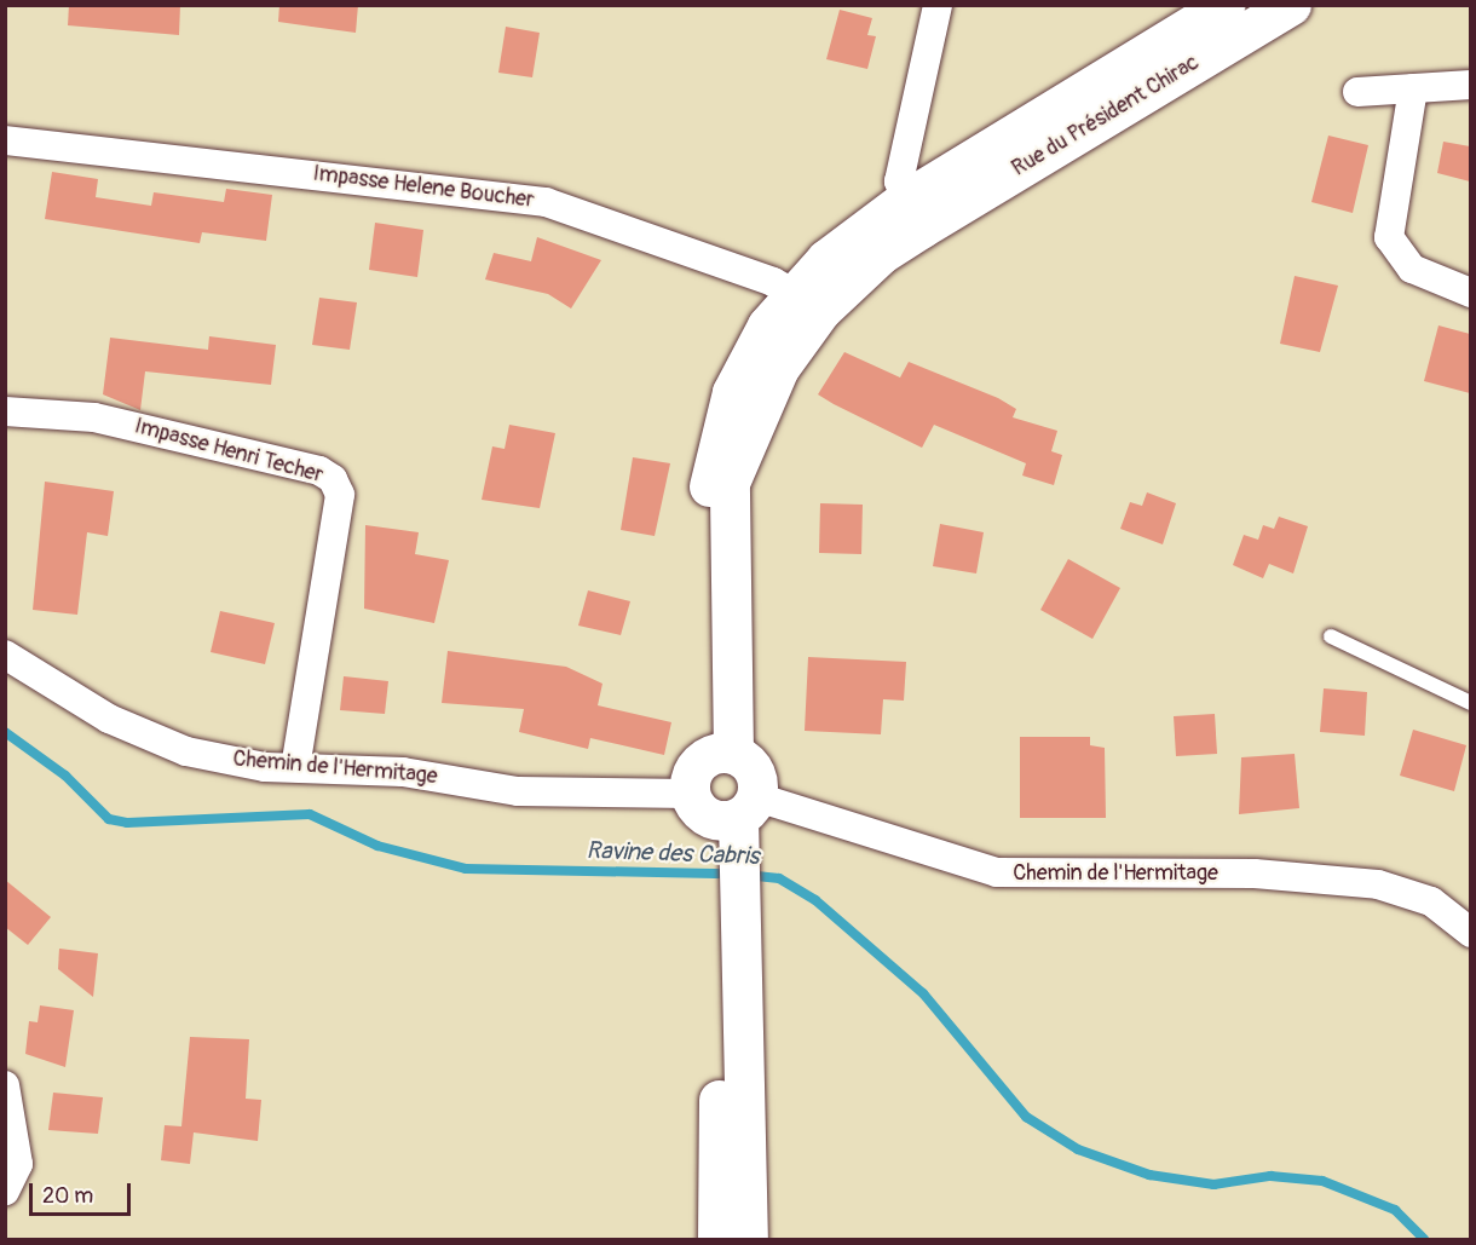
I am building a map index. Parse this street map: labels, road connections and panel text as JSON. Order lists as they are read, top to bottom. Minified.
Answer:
{"streets":{"main road":["Rue du Président Chirac"],"street":["Impasse Helene Boucher","Impasse Henri Techer","Chemin de l'Hermitage"]},"crossings":[["Impasse Henri Techer","Chemin de l'Hermitage"]],"water":["Ravine des Cabris"],"scale_bar":"20 m"}
